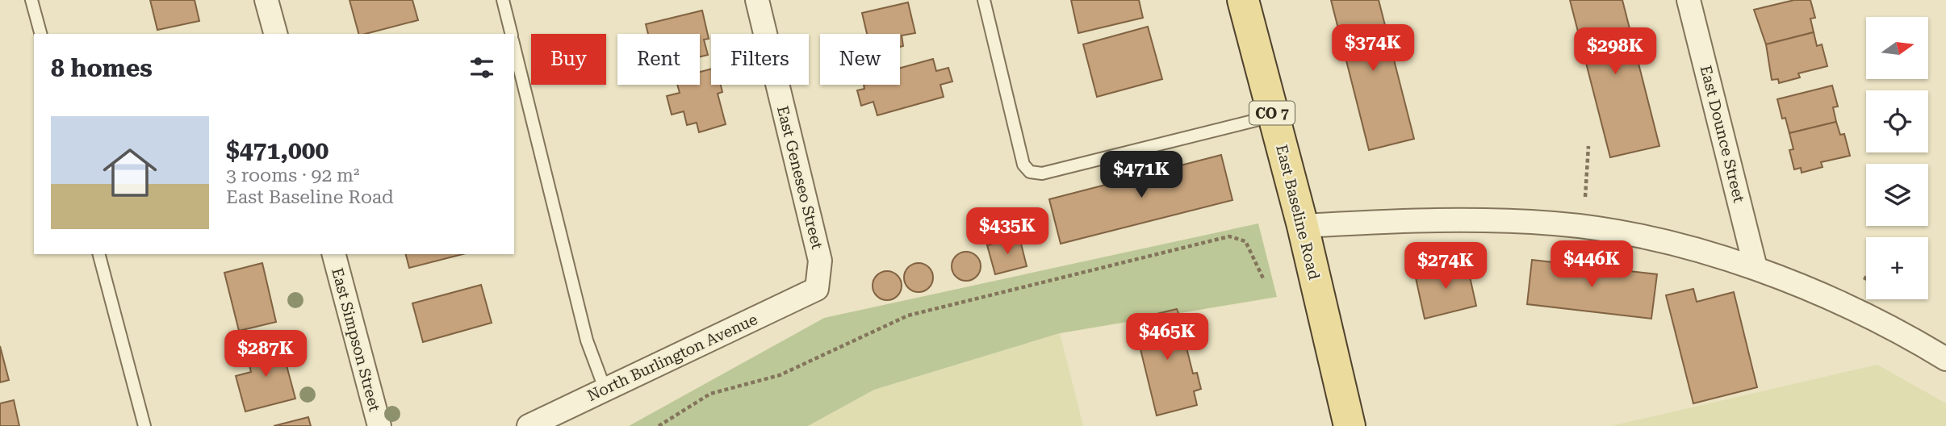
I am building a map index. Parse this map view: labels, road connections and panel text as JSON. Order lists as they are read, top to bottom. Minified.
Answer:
{"streets":{"main road":["CO 7","East Baseline Road"],"street":["East Dounce Street","East Geneseo Street","East Simpson Street","North Burlington Avenue"]},"crossings":[["East Geneseo Street","North Burlington Avenue"]],"north":"right","page":{"map_buttons":"+","price":["$374K","$298K","$471K","$435K","$446K","$274K","$465K","$287K"],"chip":["Buy","Rent","Filters","New"],"heading":"8 homes","list":[{"name":"$471,000","note":"3 rooms · 92 m² · East Baseline Road"}]}}
